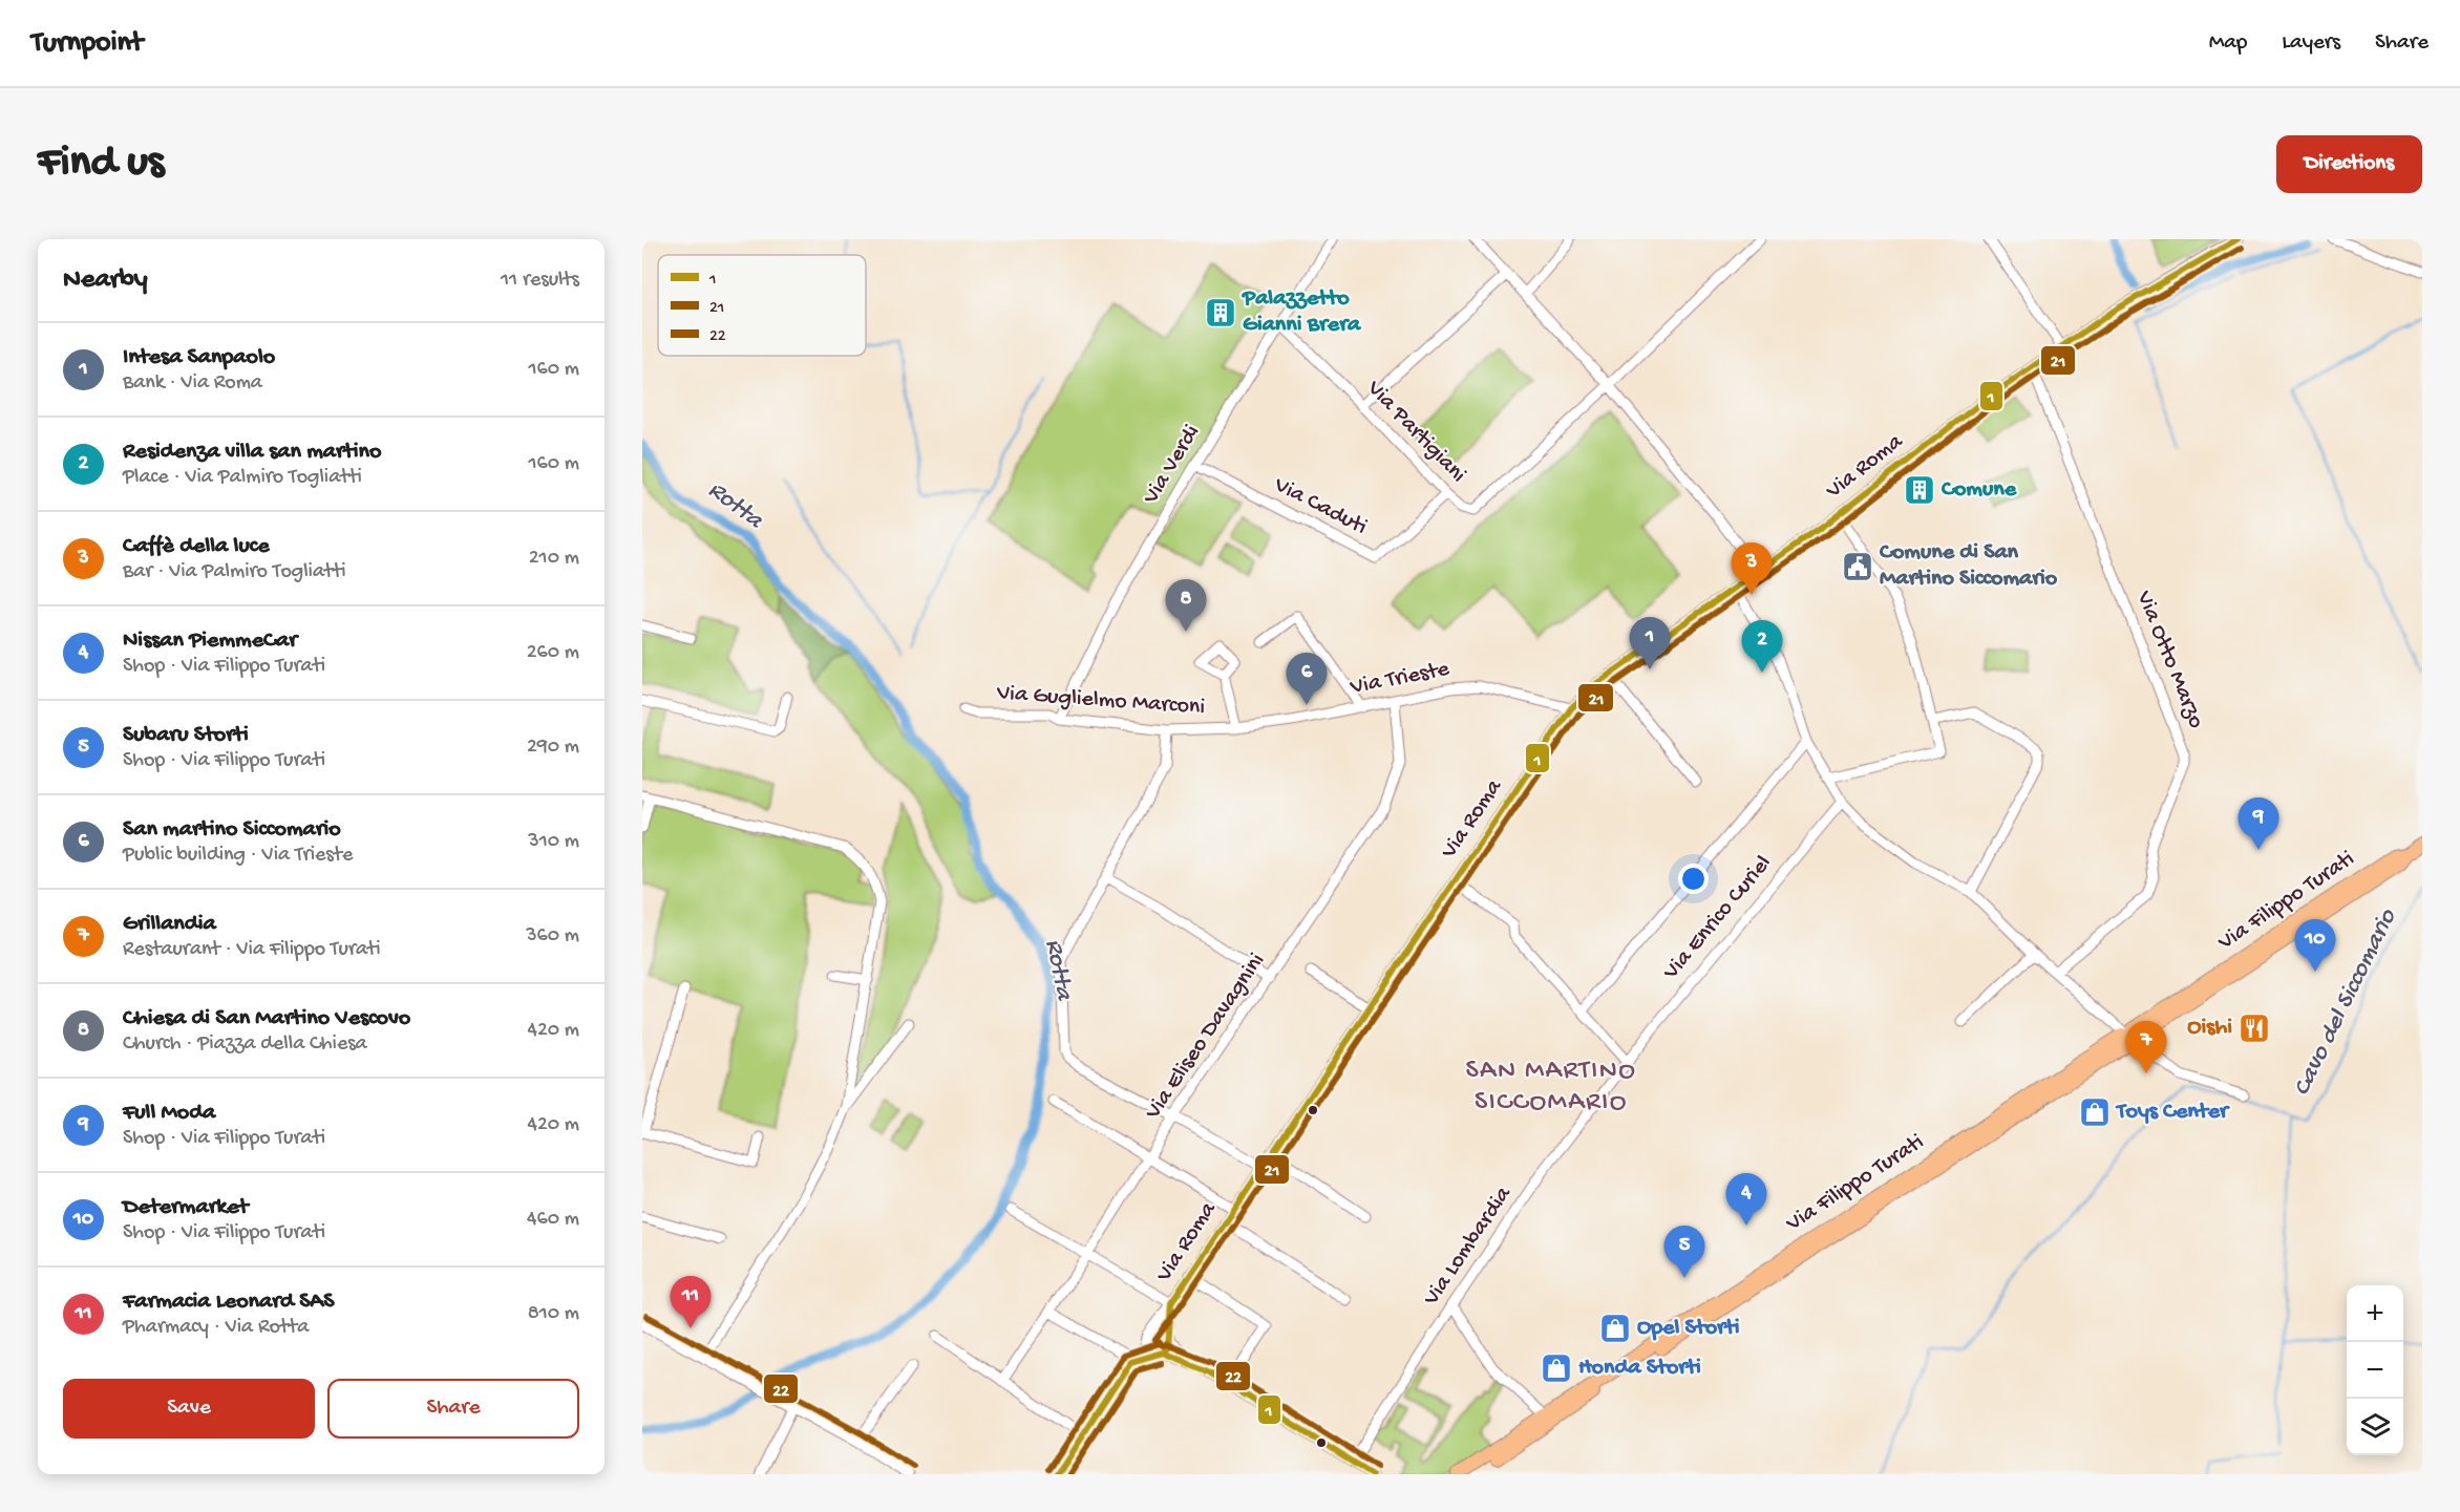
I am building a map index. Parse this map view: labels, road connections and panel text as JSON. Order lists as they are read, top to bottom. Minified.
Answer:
{"streets":{"main road":["Via Filippo Turati"],"street":["Via Partigiani","Via Verdi","Via Roma","Via Caduti","Via Otto Marzo","Via Trieste","Via Guglielmo Marconi","Via Enrico Curiel","Via Eliseo Davagnini","Via Lombardia"]},"crossings":[["Via Partigiani","Via Verdi"],["Via Partigiani","Via Caduti"],["Via Verdi","Via Caduti"],["Via Verdi","Via Guglielmo Marconi"],["Via Roma","Via Otto Marzo"],["Via Roma","Via Trieste"],["Via Trieste","Via Guglielmo Marconi"],["Via Trieste","Via Eliseo Davagnini"],["Via Enrico Curiel","Via Lombardia"]],"districts":["SAN MARTINO SICCOMARIO"],"water":["Rotta","Cavo del Siccomario"],"places":{"building":["Palazzetto Gianni Brera","Comune"],"public building":["Comune di San Martino Siccomario"],"restaurant":["Oishi"],"shop":["Toys Center","Opel Storti","Honda Storti"]},"lines":["transit line 1","transit line 21","transit line 22"],"legend":["1","21","22"],"page":{"header":"Turnpoint","nav":["Map","Layers","Share"],"buttons":["Directions",["Save","Share"]],"title":"Find us","heading":["Nearby","11 results"],"list":[{"mark":"1","name":"Intesa Sanpaolo","note":"Bank · Via Roma","value":"160 m"},{"mark":"2","name":"Residenza villa san martino","note":"Place · Via Palmiro Togliatti","value":"160 m"},{"mark":"3","name":"Caffè della luce","note":"Bar · Via Palmiro Togliatti","value":"210 m"},{"mark":"4","name":"Nissan PiemmeCar","note":"Shop · Via Filippo Turati","value":"260 m"},{"mark":"5","name":"Subaru Storti","note":"Shop · Via Filippo Turati","value":"290 m"},{"mark":"6","name":"San martino Siccomario","note":"Public building · Via Trieste","value":"310 m"},{"mark":"7","name":"Grillandia","note":"Restaurant · Via Filippo Turati","value":"360 m"},{"mark":"8","name":"Chiesa di San Martino Vescovo","note":"Church · Piazza della Chiesa","value":"420 m"},{"mark":"9","name":"Full Moda","note":"Shop · Via Filippo Turati","value":"420 m"},{"mark":"10","name":"Determarket","note":"Shop · Via Filippo Turati","value":"460 m"},{"mark":"11","name":"Farmacia Leonard SAS","note":"Pharmacy · Via Rotta","value":"810 m"}],"pins":["3","8","1","2","6","9","10","7","4","5","11"],"map_buttons":["+","−"]}}
